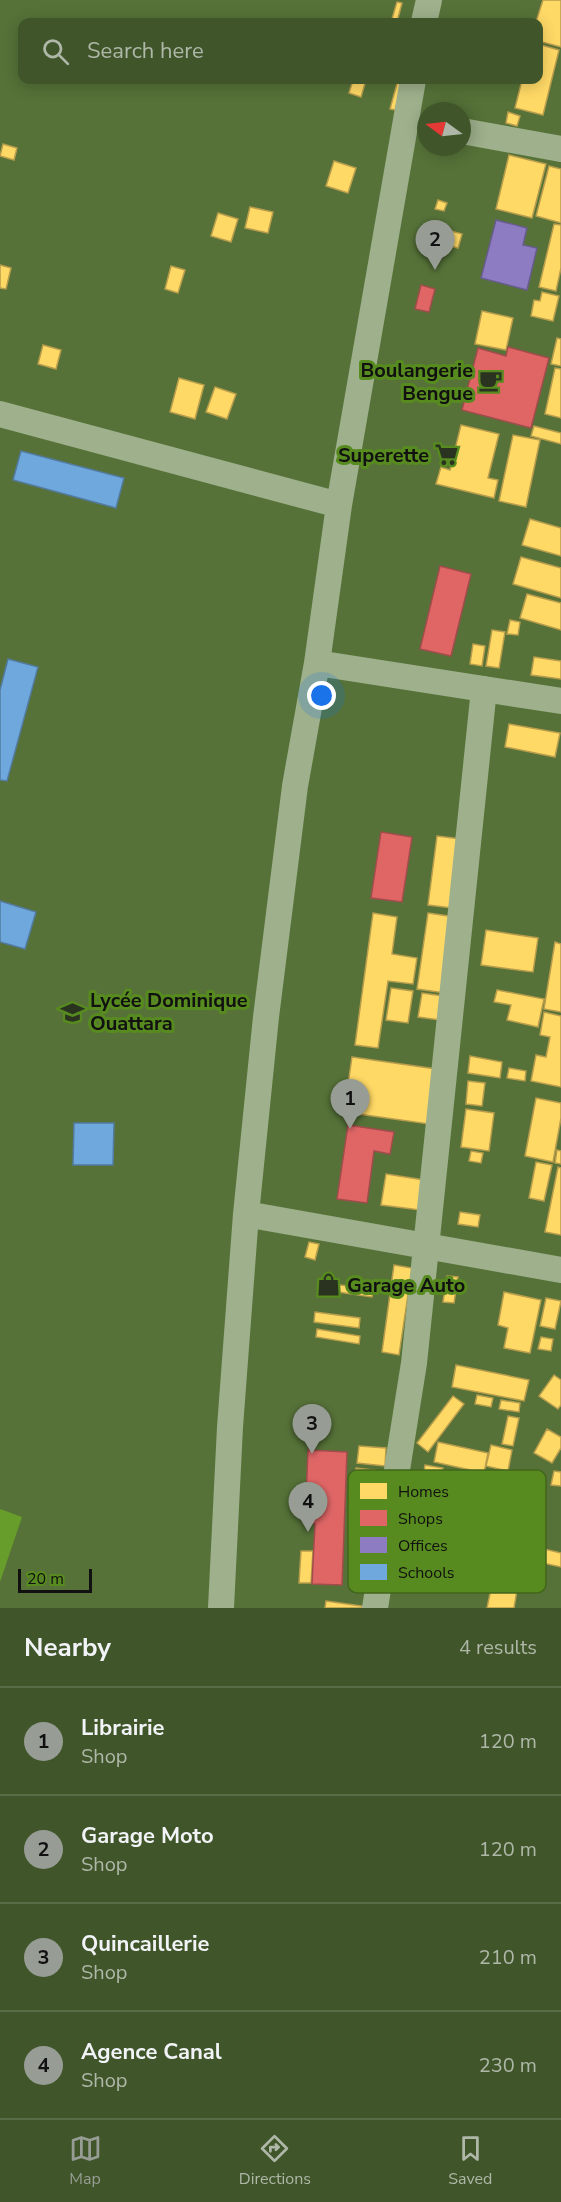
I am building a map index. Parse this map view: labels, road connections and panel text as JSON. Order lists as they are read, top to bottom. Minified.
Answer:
{"places":{"cafe":["Boulangerie Bengue"],"supermarket":["Superette"],"school or university":["Lycée Dominique Ouattara"],"shop":["Garage Auto"]},"legend":["Homes","Shops","Offices","Schools"],"scale_bar":"20 m","north":"left","page":{"search":"Search here","pins":["2","1","3","4"],"scale":"20 m","heading":["Nearby","4 results"],"list":[{"mark":"1","name":"Librairie","note":"Shop","value":"120 m"},{"mark":"2","name":"Garage Moto","note":"Shop","value":"120 m"},{"mark":"3","name":"Quincaillerie","note":"Shop","value":"210 m"},{"mark":"4","name":"Agence Canal","note":"Shop","value":"230 m"}],"nav":["Map","Directions","Saved"]}}
